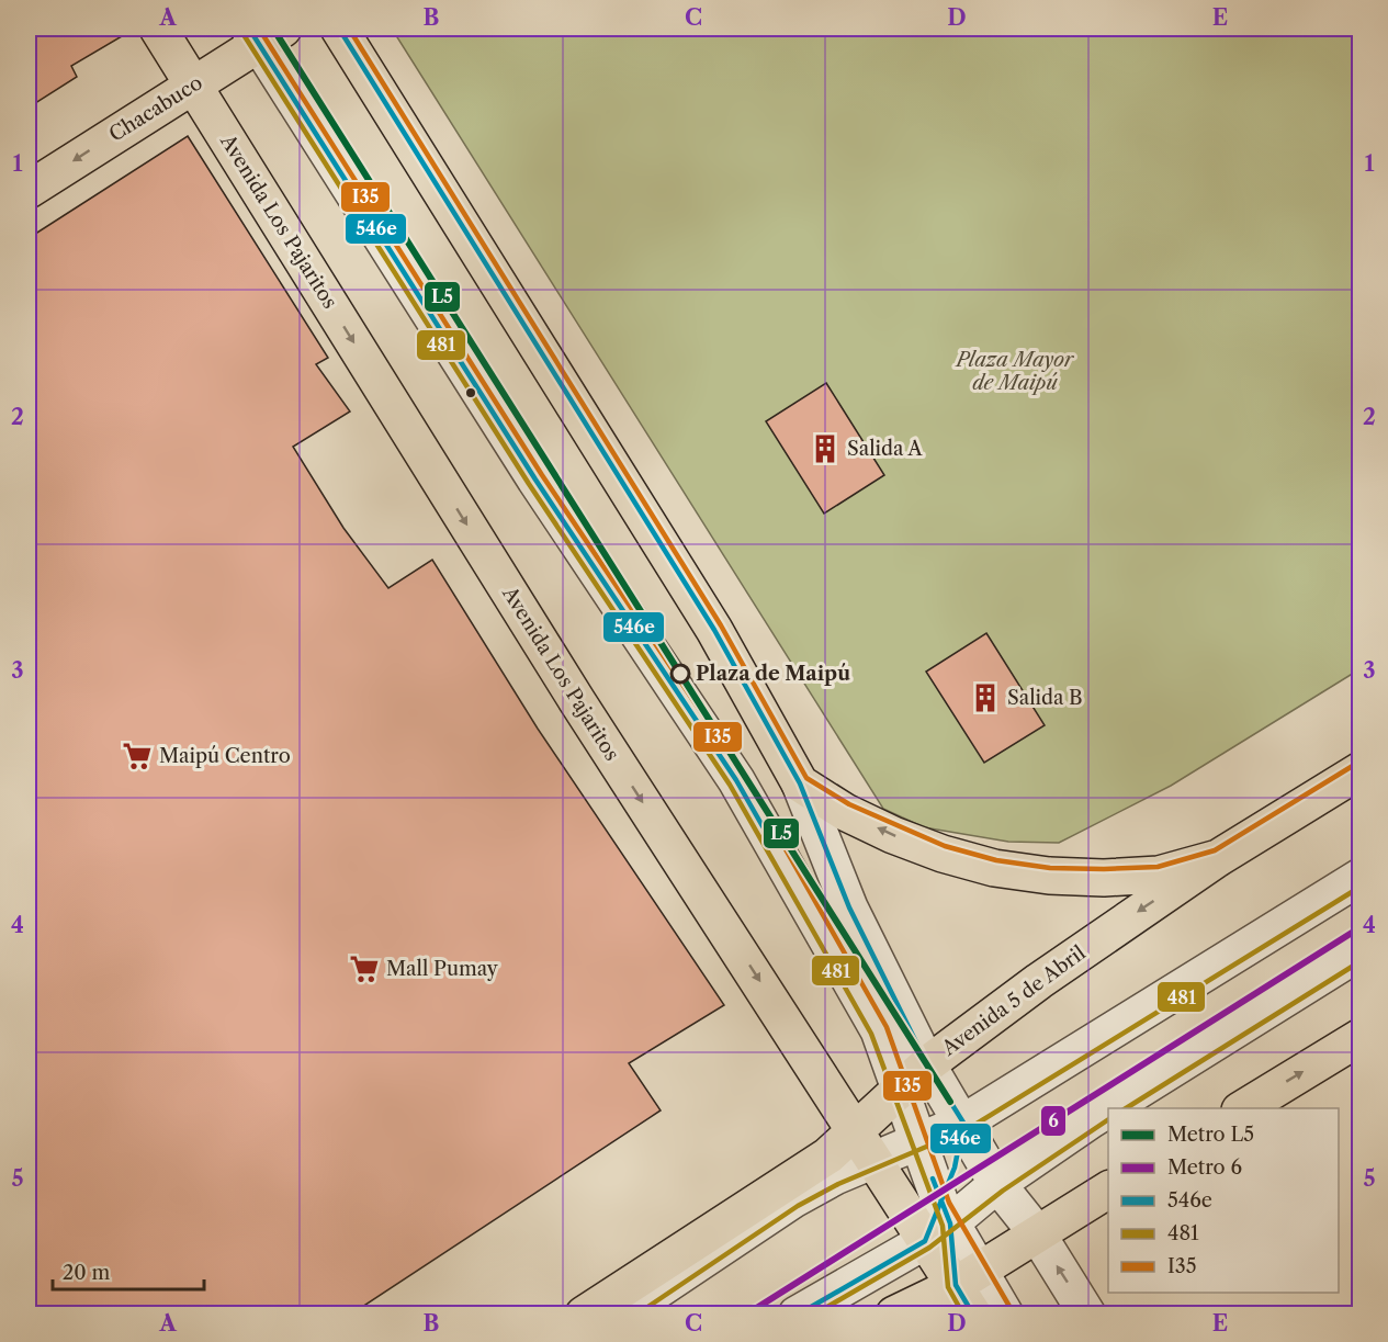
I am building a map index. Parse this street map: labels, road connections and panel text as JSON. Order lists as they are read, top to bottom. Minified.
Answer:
{"streets":{"main road":["Chacabuco","Avenida Los Pajaritos","Avenida 5 de Abril"]},"crossings":[["Chacabuco","Avenida Los Pajaritos"],["Avenida Los Pajaritos","Avenida 5 de Abril"]],"one_way":["Chacabuco"],"parks":["Plaza Mayor de Maipú"],"places":{"building":["Salida A","Salida B"],"other":["Plaza de Maipú"],"supermarket":["Maipú Centro","Mall Pumay"]},"lines":["metro line L5","transit line 546e","transit line I35","transit line 481","metro line 6"],"legend":["Metro L5","Metro 6","546e","481","I35"],"scale_bar":"20 m","grid":{"columns":["A","B","C","D","E"],"rows":["1","2","3","4","5"]}}
